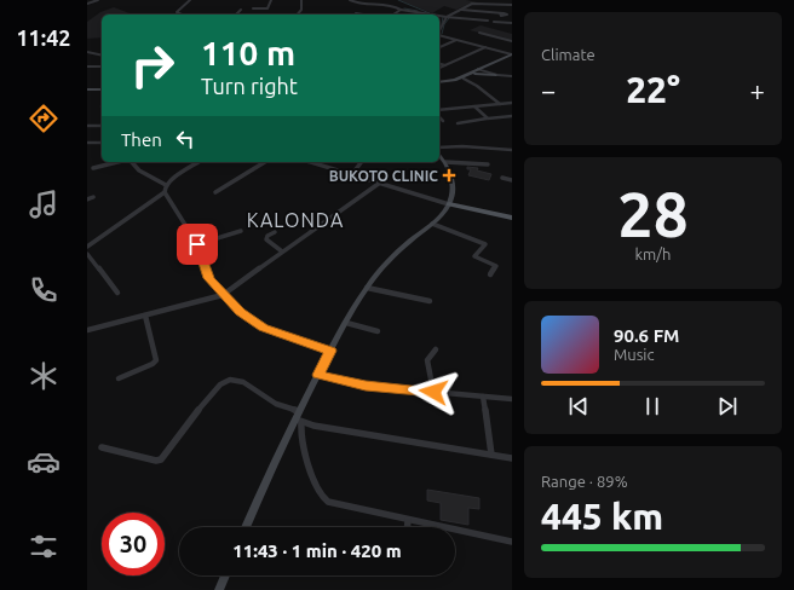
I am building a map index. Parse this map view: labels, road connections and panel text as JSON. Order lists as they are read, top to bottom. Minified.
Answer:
{"districts":["KALONDA"],"places":{"health":["BUKOTO CLINIC"]},"page":{"tabs":"11:42","tile":["Climate",["28","km/h"],["Range · 89%","445 km"]],"turn":["110 m","Turn right"],"heat":["−","22°","+"],"then":"Then","song":["90.6 FM","Music"],"limit":"30","trip":"11:43 · 1 min · 420 m"}}
